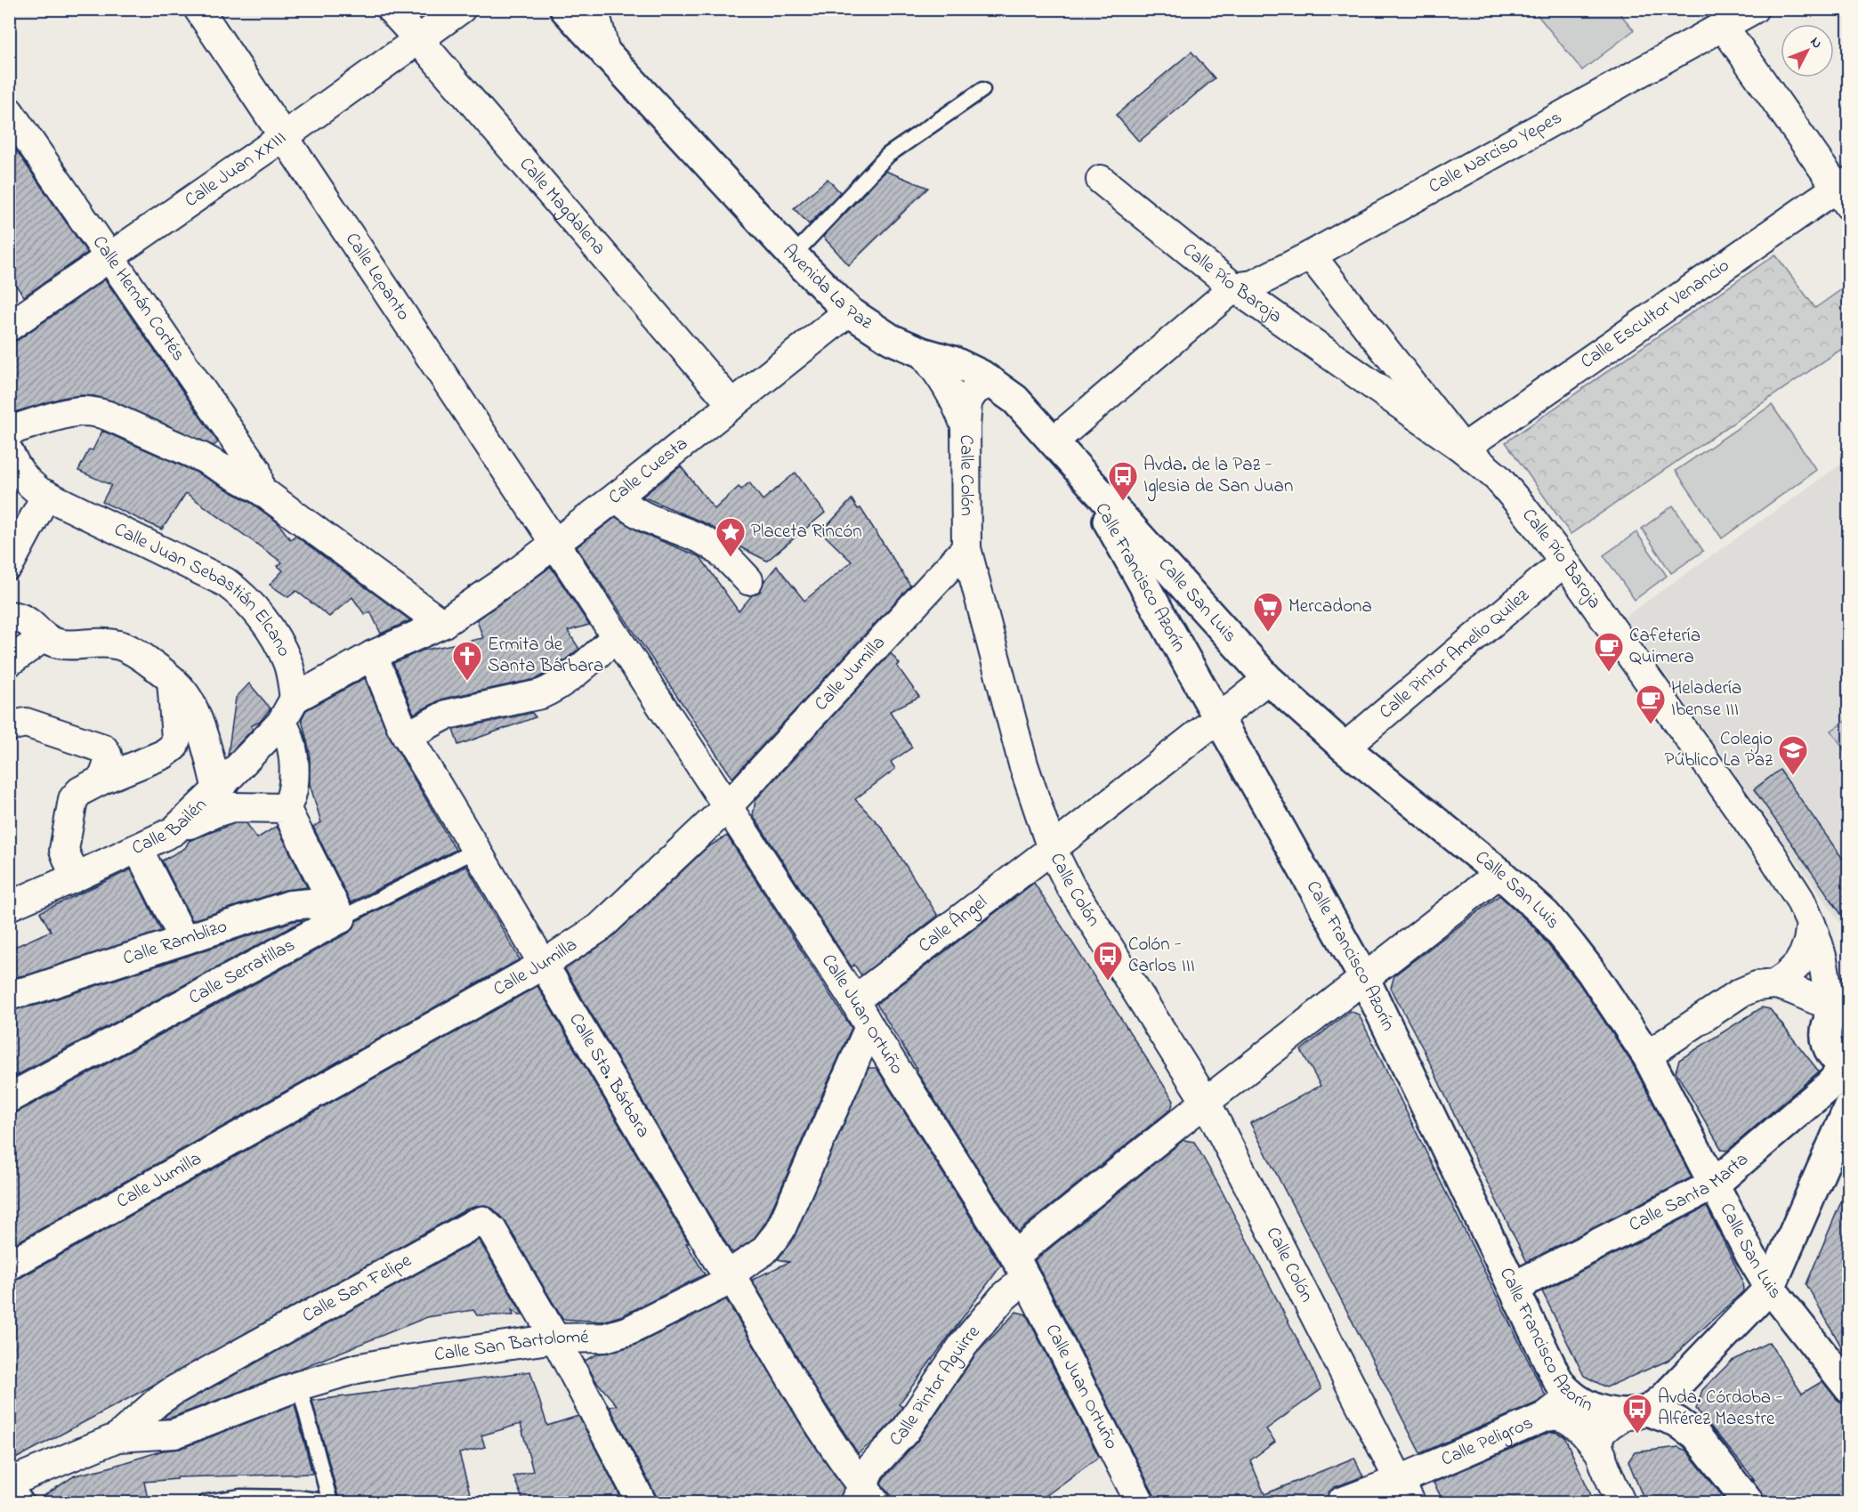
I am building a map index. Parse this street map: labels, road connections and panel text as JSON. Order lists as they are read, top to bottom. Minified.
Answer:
{"streets":{"main road":["Avenida La Paz","Calle Francisco Azorín","Calle San Luis","Calle Santa Marta"],"street":["Calle Narciso Yepes","Calle Juan XXIII","Calle Magdalena","Calle Lepanto","Calle Pío Baroja","Calle Hernán Cortés","Calle Escultor Venancio","Calle Cuesta","Calle Colón","Calle Juan Sebastián Elcano","Calle Pintor Amelio Quilez","Calle Jumilla","Calle Bailén","Calle Ángel","Calle Ramblizo","Calle Serratillas","Calle Juan Ortuño","Calle Sta. Bárbara","Calle San Felipe","Calle San Bartolomé","Calle Pintor Aguirre","Calle Peligros"]},"crossings":[["Calle Narciso Yepes","Calle Pío Baroja"],["Calle Juan XXIII","Calle Magdalena"],["Calle Juan XXIII","Calle Lepanto"],["Calle Juan XXIII","Calle Hernán Cortés"],["Calle Magdalena","Calle Cuesta"],["Calle Lepanto","Calle Cuesta"],["Calle Lepanto","Calle Juan Ortuño"],["Calle Pío Baroja","Calle Escultor Venancio"],["Calle Pío Baroja","Calle Pintor Amelio Quilez"],["Avenida La Paz","Calle Cuesta"],["Avenida La Paz","Calle Colón"],["Avenida La Paz","Calle Francisco Azorín"],["Avenida La Paz","Calle San Luis"],["Calle Cuesta","Calle Juan Ortuño"],["Calle Cuesta","Calle Sta. Bárbara"],["Calle Colón","Calle Jumilla"],["Calle Colón","Calle Ángel"],["Calle Colón","Calle Pintor Aguirre"],["Calle Colón","Calle Peligros"],["Calle Francisco Azorín","Calle San Luis"],["Calle Francisco Azorín","Calle Ángel"],["Calle Francisco Azorín","Calle Santa Marta"],["Calle Francisco Azorín","Calle Pintor Aguirre"],["Calle Francisco Azorín","Calle Peligros"],["Calle Juan Sebastián Elcano","Calle Bailén"],["Calle San Luis","Calle Pintor Amelio Quilez"],["Calle San Luis","Calle Ángel"],["Calle San Luis","Calle Santa Marta"],["Calle San Luis","Calle Pintor Aguirre"],["Calle Jumilla","Calle Juan Ortuño"],["Calle Jumilla","Calle Sta. Bárbara"],["Calle Ángel","Calle Juan Ortuño"],["Calle Ramblizo","Calle Serratillas"],["Calle Serratillas","Calle Sta. Bárbara"],["Calle Juan Ortuño","Calle San Bartolomé"],["Calle Juan Ortuño","Calle Pintor Aguirre"],["Calle Sta. Bárbara","Calle San Bartolomé"],["Calle Sta. Bárbara","Calle Pintor Aguirre"],["Calle San Felipe","Calle San Bartolomé"]],"places":{"bus stop":["Avda. de la Paz - Iglesia de San Juan","Colón - Carlos III","Avda. Córdoba - Alférez Maestre"],"place":["Placeta Rincón"],"supermarket":["Mercadona"],"cafe":["Cafetería Quimera","Heladería Ibense III"],"church":["Ermita de Santa Bárbara"],"school or university":["Colegio Público La Paz"]},"north":"top right"}
